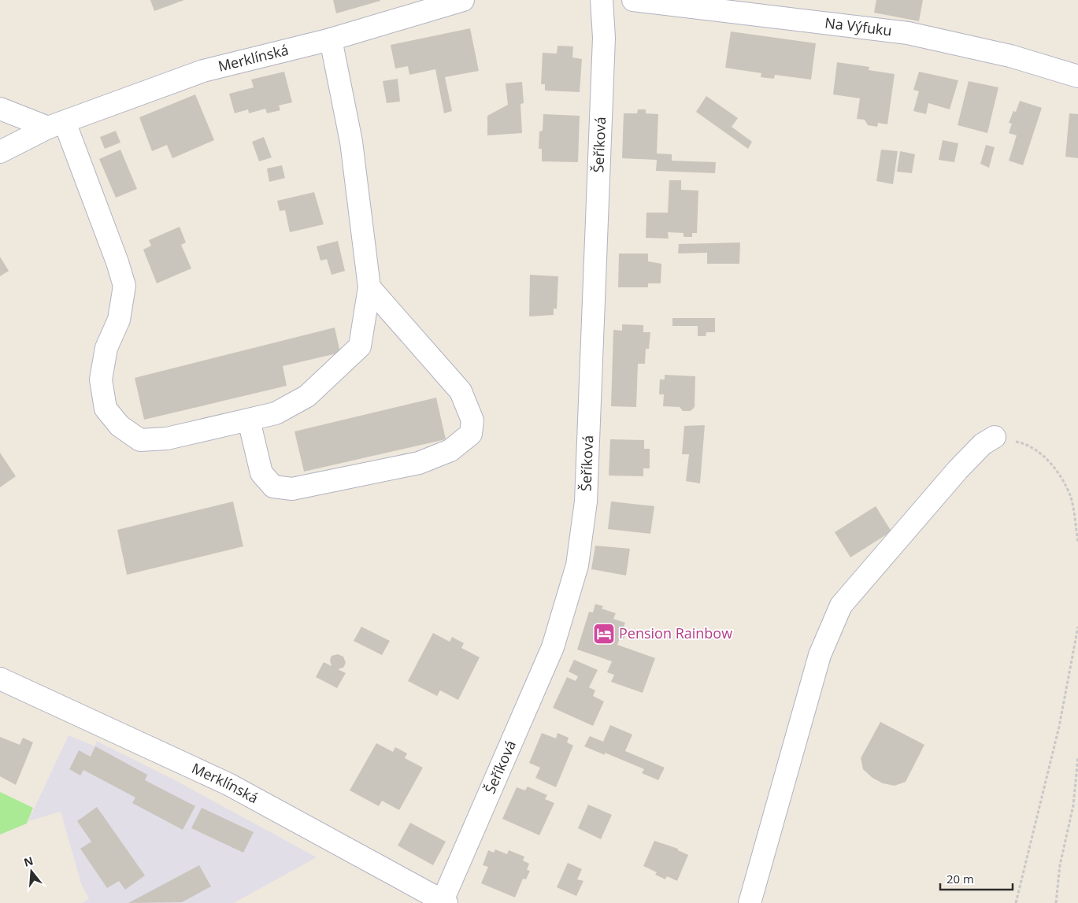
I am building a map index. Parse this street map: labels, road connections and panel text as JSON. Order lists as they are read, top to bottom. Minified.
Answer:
{"streets":{"street":["Na Výfuku","Merklínská","Šeříková"]},"crossings":[["Merklínská","Šeříková"]],"places":{"hotel":["Pension Rainbow"]},"scale_bar":"20 m","north":"top"}
